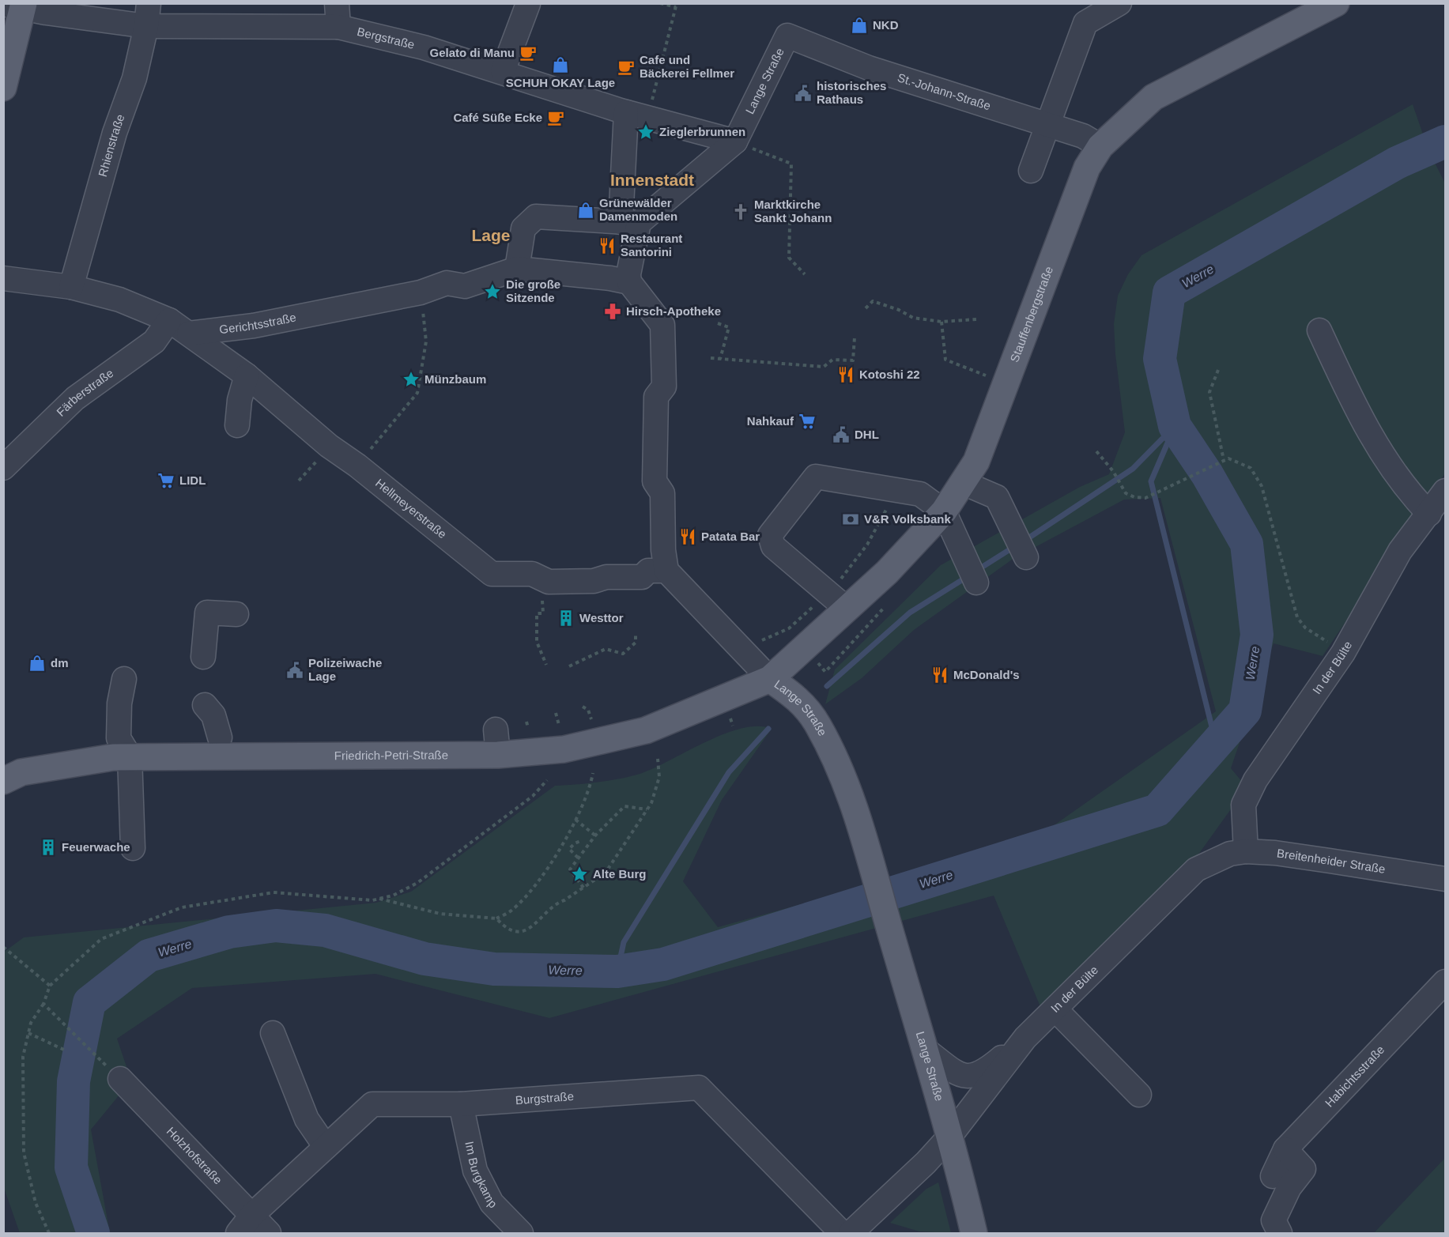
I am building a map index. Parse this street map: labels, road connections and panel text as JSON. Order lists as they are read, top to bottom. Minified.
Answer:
{"streets":{"main road":["Lange Straße","Stauffenbergstraße","Friedrich-Petri-Straße"],"street":["Bergstraße","St.-Johann-Straße","Rhienstraße","Gerichtsstraße","Färberstraße","Hellmeyerstraße","In der Bülte","Breitenheider Straße","Habichtsstraße","Burgstraße","Holzhofstraße","Im Burgkamp"]},"crossings":[["Bergstraße","Lange Straße"],["Bergstraße","Rhienstraße"],["Lange Straße","St.-Johann-Straße"],["Lange Straße","Stauffenbergstraße"],["Lange Straße","Hellmeyerstraße"],["Lange Straße","In der Bülte"],["Lange Straße","Friedrich-Petri-Straße"],["St.-Johann-Straße","Stauffenbergstraße"],["Stauffenbergstraße","Friedrich-Petri-Straße"],["Gerichtsstraße","Hellmeyerstraße"],["In der Bülte","Breitenheider Straße"],["Burgstraße","Holzhofstraße"],["Burgstraße","Im Burgkamp"]],"districts":["Innenstadt","Lage"],"water":["Werre"],"places":{"shop":["NKD","SCHUH OKAY Lage","Grünewälder Damenmoden","dm"],"cafe":["Gelato di Manu","Cafe und Bäckerei Fellmer","Café Süße Ecke"],"public building":["historisches Rathaus","DHL","Polizeiwache Lage"],"place":["Zieglerbrunnen","Die große Sitzende","Münzbaum","Alte Burg"],"church":["Marktkirche Sankt Johann"],"restaurant":["Restaurant Santorini","Kotoshi 22","Patata Bar","McDonald's"],"pharmacy":["Hirsch-Apotheke"],"supermarket":["Nahkauf","LIDL"],"bank":["V&R Volksbank"],"building":["Westtor","Feuerwache"]}}
